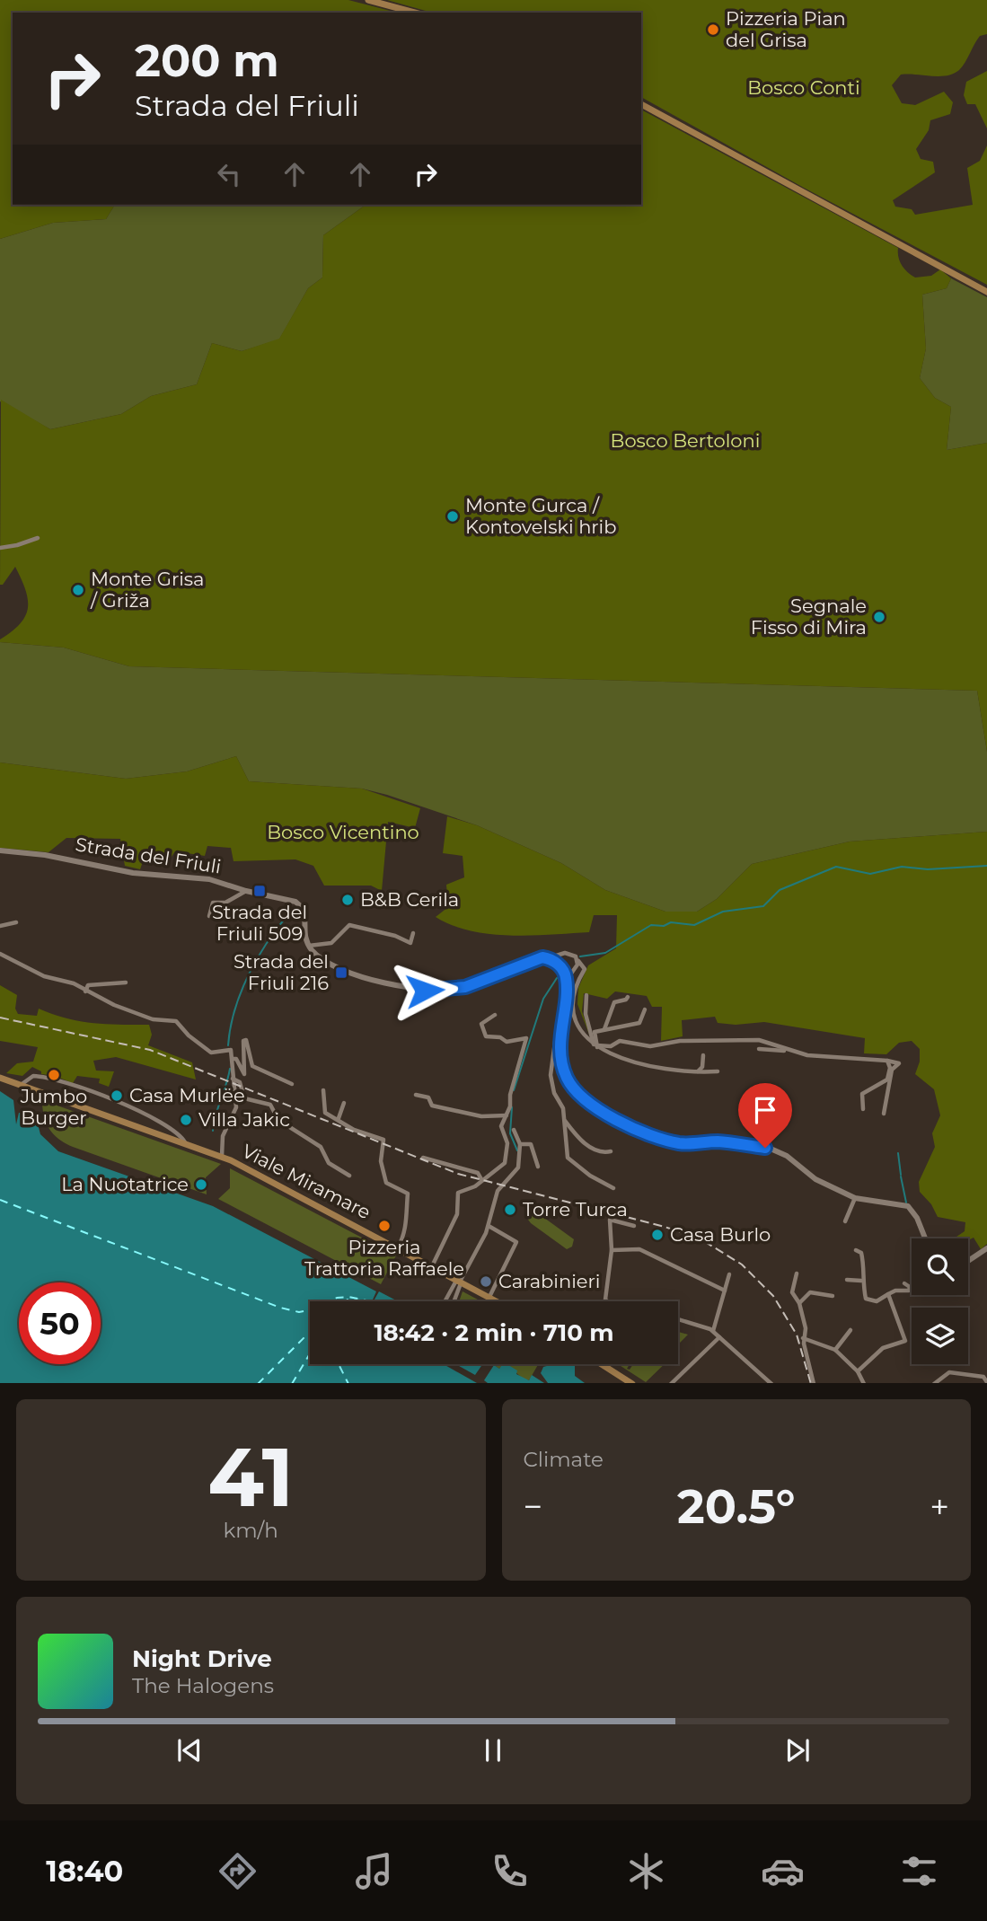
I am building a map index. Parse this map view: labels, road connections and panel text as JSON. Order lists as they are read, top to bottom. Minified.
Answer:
{"streets":{"main road":["Strada del Friuli","Viale Miramare"]},"parks":["Bosco Conti","Bosco Bertoloni","Bosco Vicentino"],"places":{"other":["Pizzeria Pian del Grisa","Monte Gurca / Kontovelski hrib","Monte Grisa / Griža","Segnale Fisso di Mira","B&B Cerila","Jumbo Burger","Casa Murlëe","Villa Jakic","La Nuotatrice","Torre Turca","Pizzeria Trattoria Raffaele","Casa Burlo","Carabinieri"],"transit":["Strada del Friuli 509","Strada del Friuli 216"]},"page":{"turn":["200 m","Strada del Friuli"],"limit":"50","trip":"18:42 · 2 min · 710 m","tile":[["41","km/h"],"Climate"],"heat":["−","20.5°","+"],"song":["Night Drive","The Halogens"],"tabs":"18:40"}}
